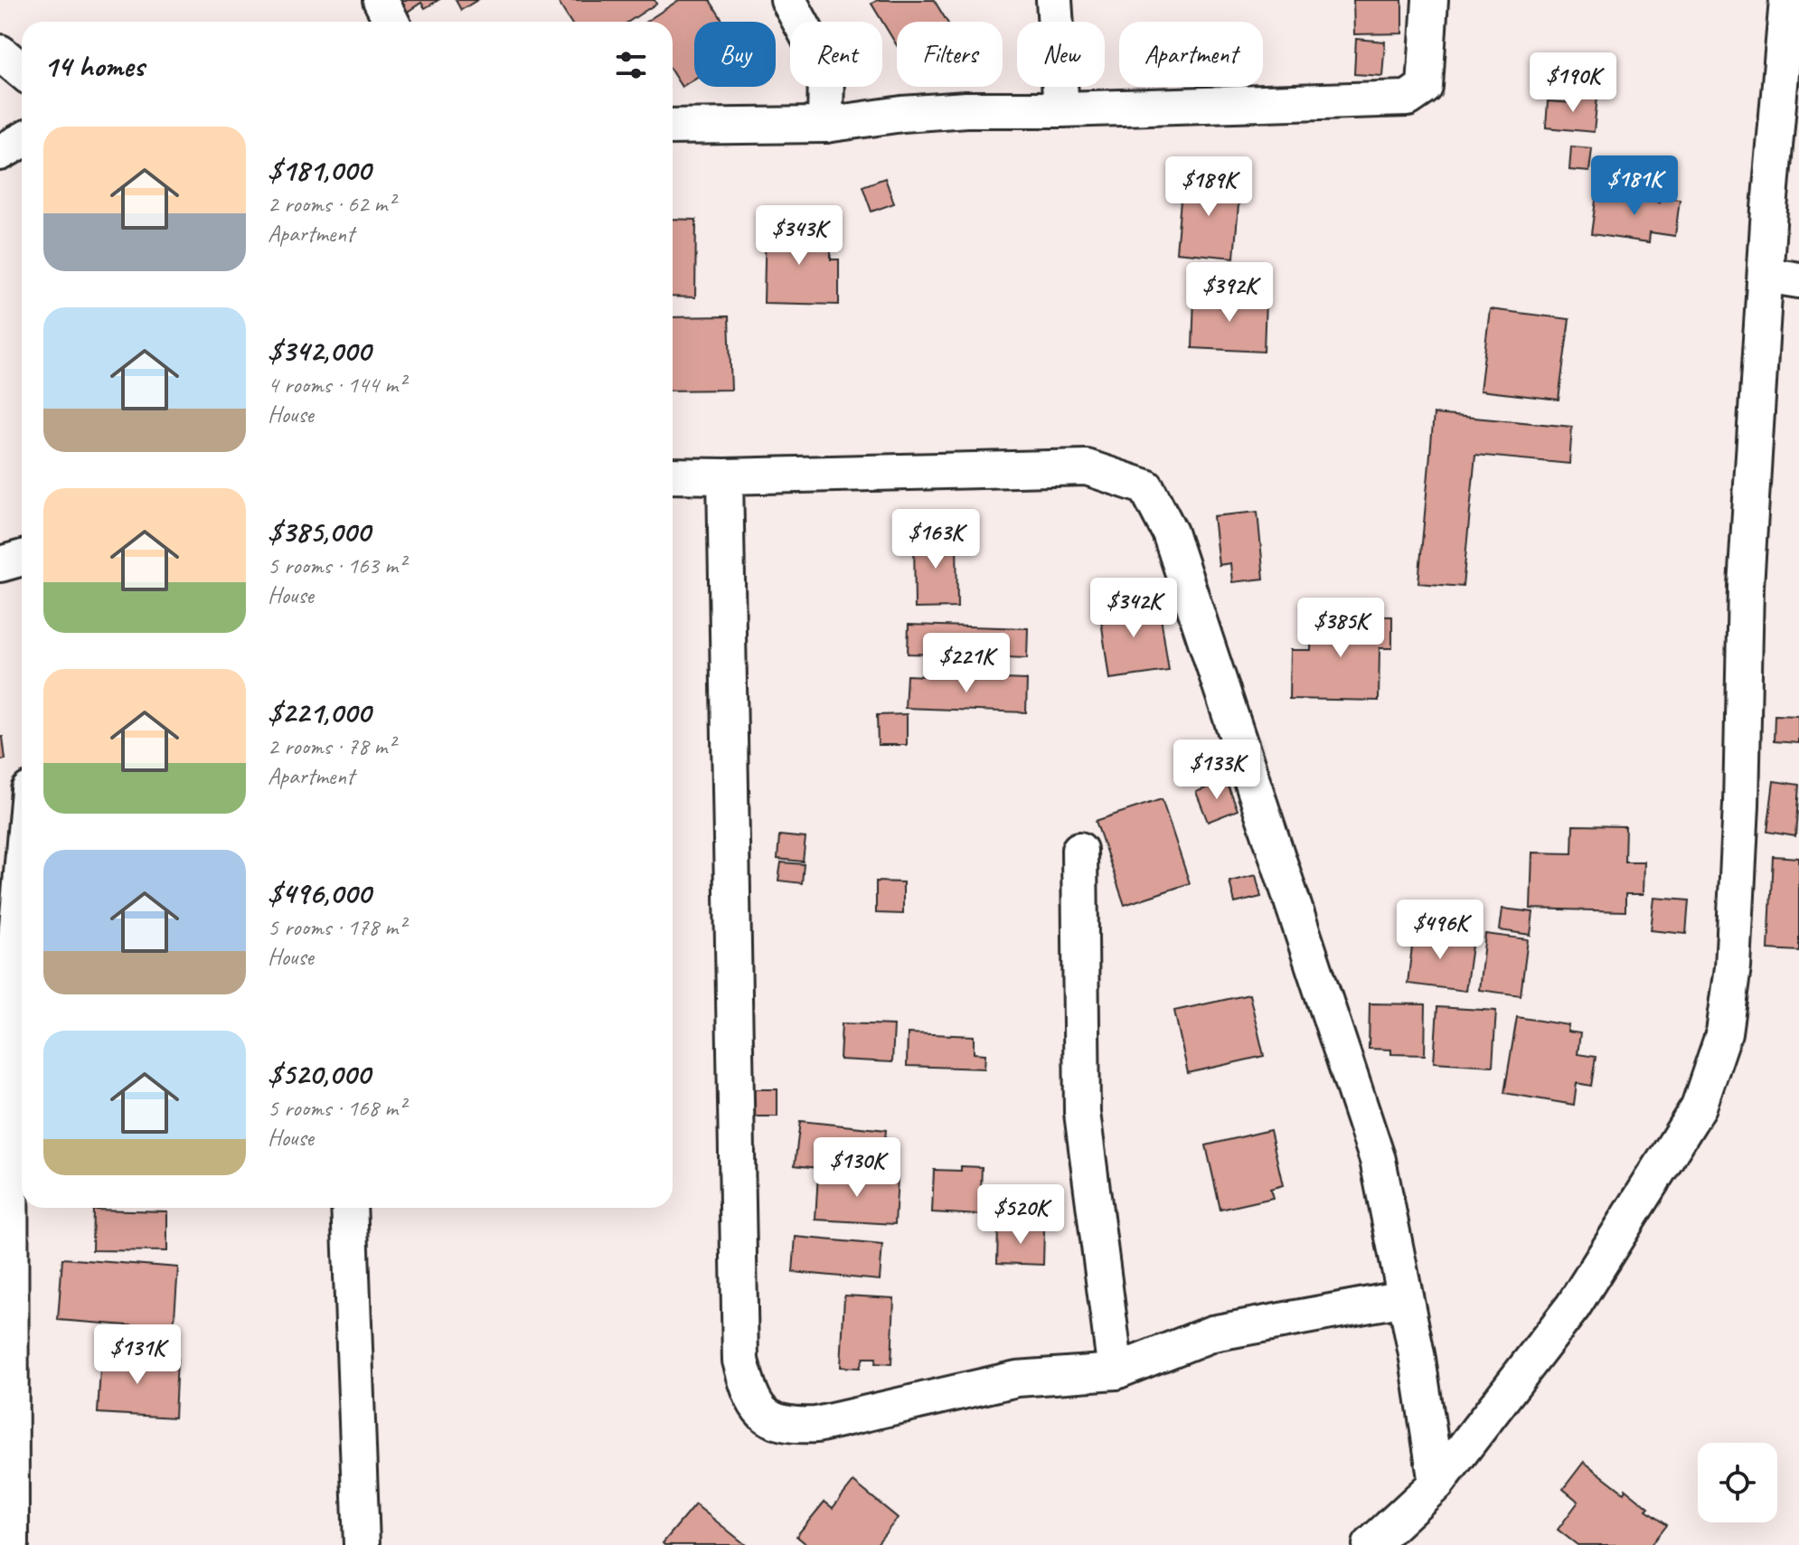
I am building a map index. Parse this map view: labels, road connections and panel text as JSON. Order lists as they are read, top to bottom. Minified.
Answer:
{"page":{"chip":["Buy","Rent","Filters","New","Apartment"],"heading":"14 homes","price":["$190K","$181K","$189K","$343K","$392K","$163K","$342K","$385K","$221K","$133K","$496K","$130K","$520K","$131K"],"list":[{"name":"$181,000","note":"2 rooms · 62 m² · Apartment"},{"name":"$342,000","note":"4 rooms · 144 m² · House"},{"name":"$385,000","note":"5 rooms · 163 m² · House"},{"name":"$221,000","note":"2 rooms · 78 m² · Apartment"},{"name":"$496,000","note":"5 rooms · 178 m² · House"},{"name":"$520,000","note":"5 rooms · 168 m² · House"}]}}
